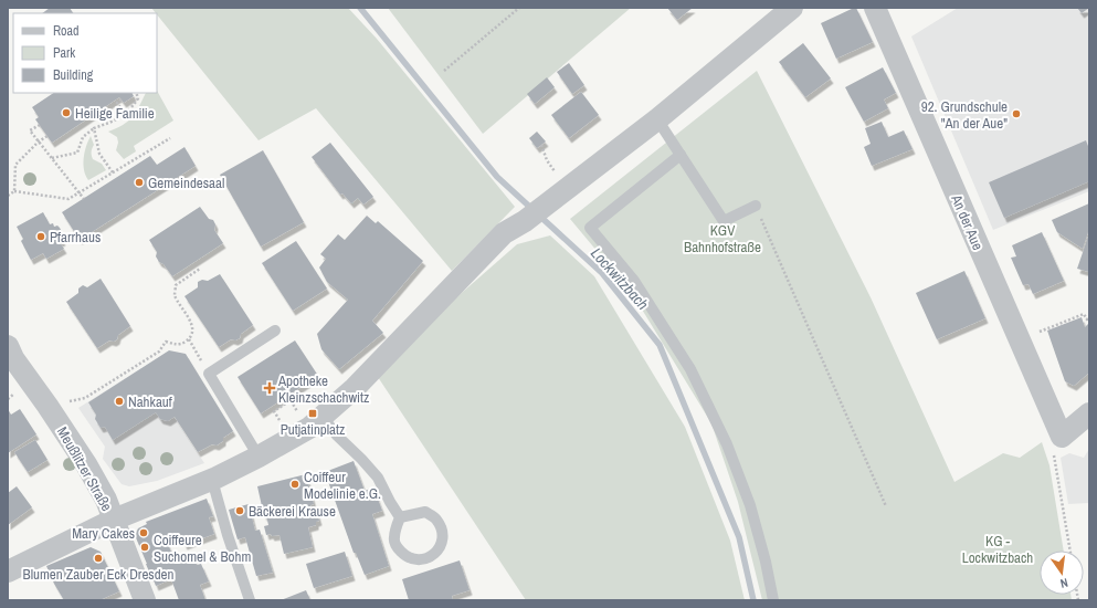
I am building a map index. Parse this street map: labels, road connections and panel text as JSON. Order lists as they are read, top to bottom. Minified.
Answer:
{"streets":{"street":["An der Aue","Meußlitzer Straße"]},"water":["Lockwitzbach"],"parks":["KGV Bahnhofstraße","KG - Lockwitzbach"],"places":{"other":["Heilige Familie","92. Grundschule \"An der Aue\"","Gemeindesaal","Pfarrhaus","Nahkauf","Coiffeur Modelinie e.G.","Bäckerei Krause","Mary Cakes","Coiffeure Suchomel & Bohm","Blumen Zauber Eck Dresden"],"health":["Apotheke Kleinzschachwitz"],"transit":["Putjatinplatz"]},"legend":["Road","Park","Building"],"north":"bottom"}
